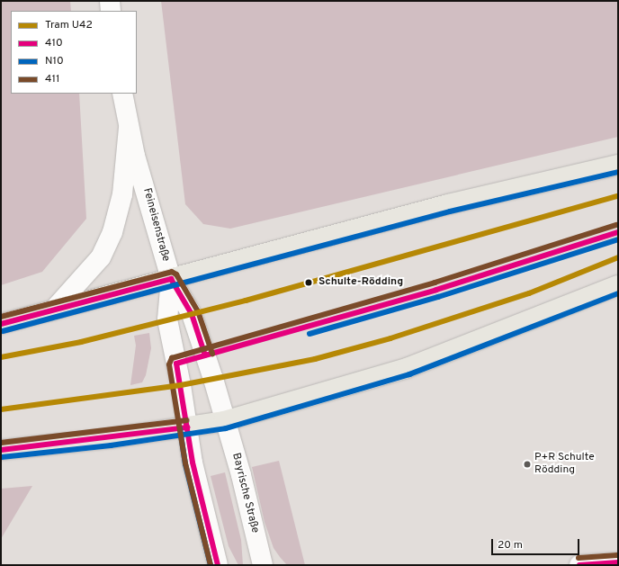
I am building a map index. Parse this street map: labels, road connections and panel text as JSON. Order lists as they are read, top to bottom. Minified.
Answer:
{"streets":{"street":["Feineisenstraße","Bayrische Straße"]},"crossings":[["Feineisenstraße","Bayrische Straße"]],"places":["Schulte-Rödding","P+R Schulte Rödding"],"lines":["transit line N10","tram line U42","transit line 411","transit line 410"],"legend":["Tram U42","410","N10","411"],"scale_bar":"20 m"}
